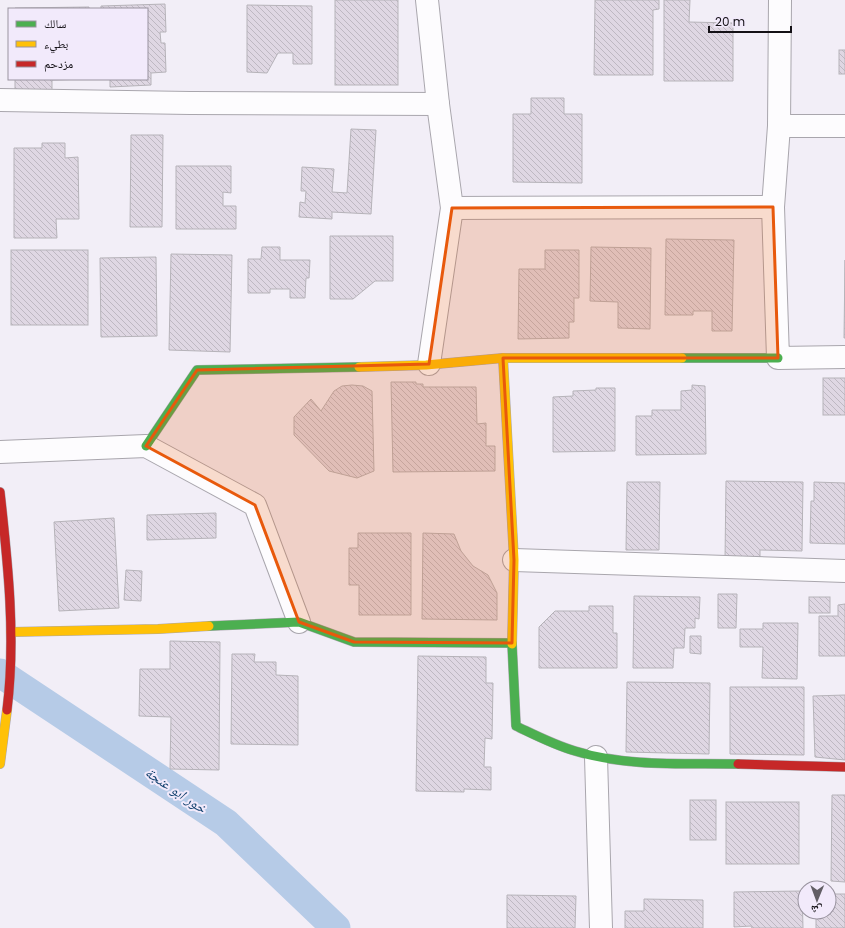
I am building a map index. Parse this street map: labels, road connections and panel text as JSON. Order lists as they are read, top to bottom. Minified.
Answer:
{"water":["خور ابو عنجة"],"legend":["سالك","بطيء","مزدحم"],"scale_bar":"20 m","north":"bottom"}
